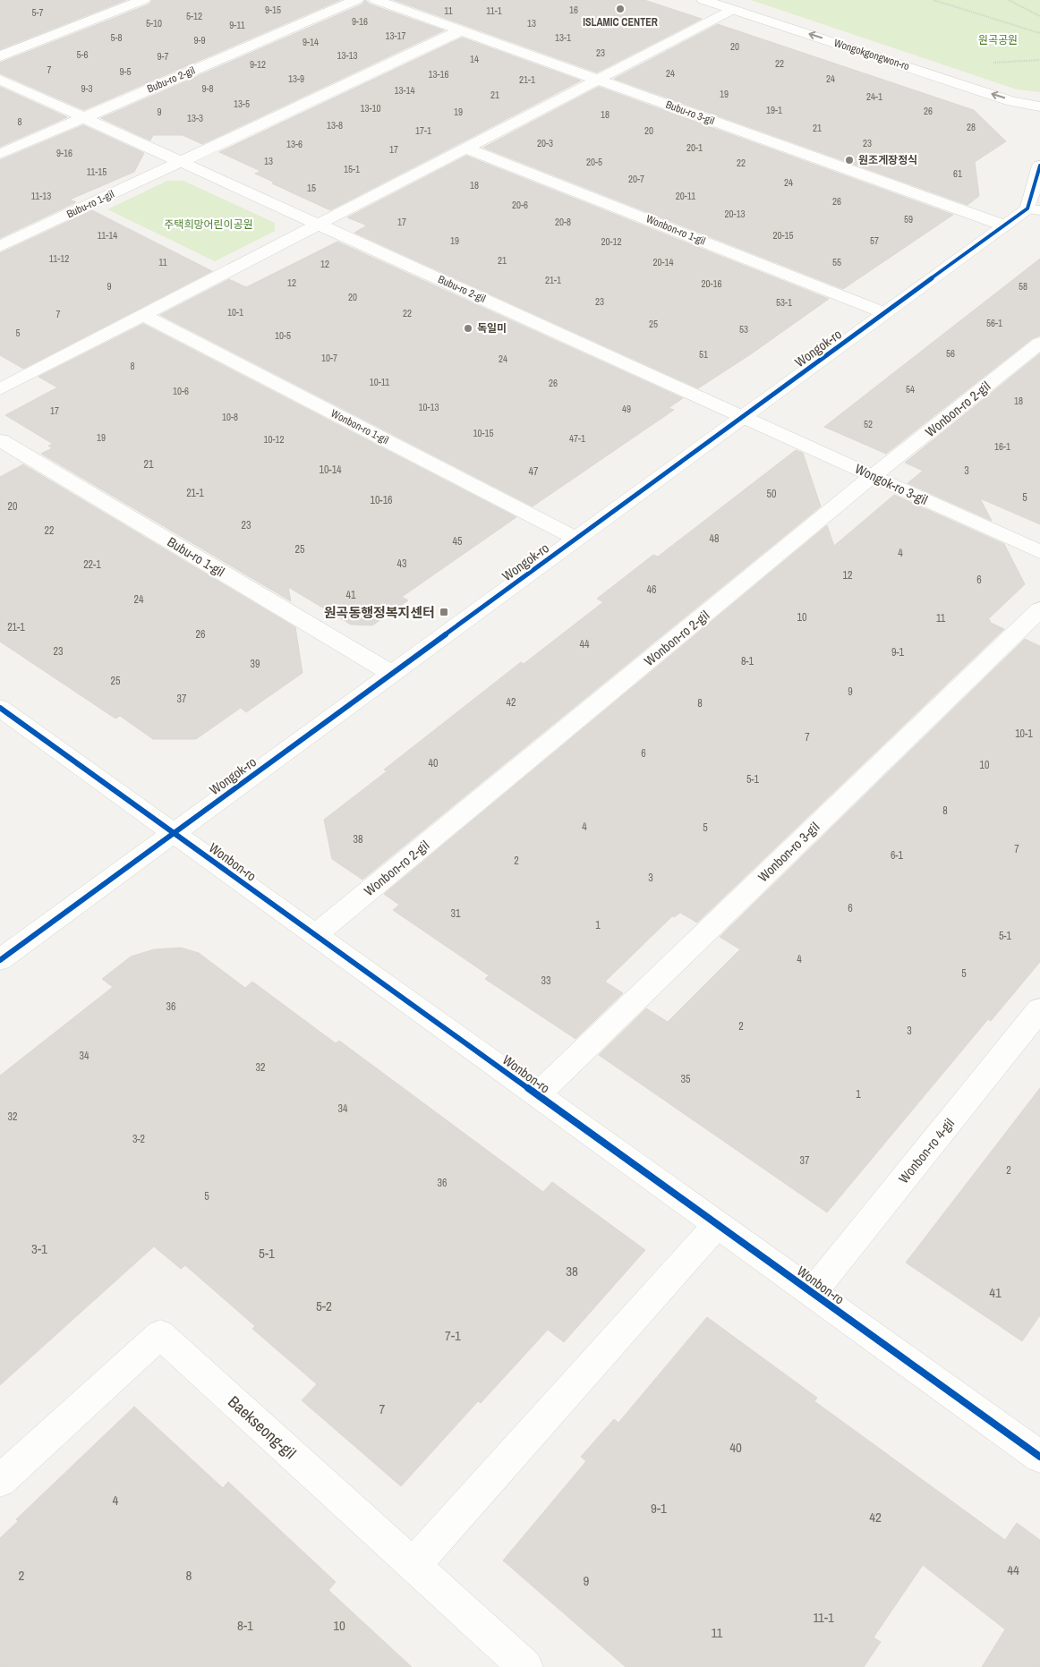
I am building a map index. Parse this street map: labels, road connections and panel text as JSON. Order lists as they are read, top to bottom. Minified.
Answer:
{"streets":{"street":["Wongokgongwon-ro","Bubu-ro 2-gil","Bubu-ro 3-gil","Bubu-ro 1-gil","Wonbon-ro 1-gil","Wongok-ro","Wonbon-ro 2-gil","Wongok-ro 3-gil","Wonbon-ro 3-gil","Wonbon-ro","Wonbon-ro 4-gil","Baekseong-gil"]},"crossings":[["Bubu-ro 2-gil","Bubu-ro 1-gil"],["Bubu-ro 2-gil","Wongok-ro"],["Bubu-ro 2-gil","Wongok-ro 3-gil"],["Bubu-ro 3-gil","Wongok-ro"],["Bubu-ro 1-gil","Wongok-ro"],["Wonbon-ro 1-gil","Wongok-ro"],["Wongok-ro","Wongok-ro 3-gil"],["Wongok-ro","Wonbon-ro"],["Wonbon-ro 2-gil","Wongok-ro 3-gil"],["Wonbon-ro 2-gil","Wonbon-ro"],["Wonbon-ro 3-gil","Wonbon-ro"],["Wonbon-ro","Wonbon-ro 4-gil"]],"one_way":["Wongokgongwon-ro"],"parks":["원곡공원","주택희망어린이공원"],"places":{"other":["ISLAMIC CENTER","원조게장정식","독일미"],"transit":["원곡동행정복지센터"]},"house_numbers":["9-15","16","11","11-1","5-7","5-12","9-16","5-10","13","9-11","13-17","5-8","13-1","9-9","9-14","20","23","5-6","13-13","9-7","14","22","9-12","7","9-5","24","13-16","13-9","24","21-1","9-3","9-8","13-14","19","21","24-1","13-5","13-10","19-1","26","9","19","18","13-3","8","13-8","28","21","17-1","20","20-3","23","13-6","20-1","17","9-16","13","20-5","22","15-1","11-15","61","20-7","24","18","15","11-13","20-11","26","20-6","20-13","59","17","20-8","11-14","20-15","19","57","20-12","11-12","21","11","20-14","55","12","21-1","12","20-16","9","58","20","23","53-1","10-1","22","7","56-1","25","53","5","10-5","56","51","10-7","24","8","10-11","26","54","10-6","18","10-13","49","17","10-8","52","10-15","19","47-1","10-12","16-1","21","10-14","3","47","21-1","50","5","10-16","20","23","22","48","45","25","4","43","22-1","12","6","46","41","24","10","11","21-1","26","44","23","9-1","8-1","39","25","9","37","42","8","10-1","7","6","40","10","5-1","8","4","5","38","7","6-1","2","3","6","31","1","5-1","4","5","33","36","2","3","34","32","35","1","34","32","3-2","37","2","36","5","3-1","5-1","38","41","5-2","7-1","7","40","4","9-1","42","44","2","8","9","11-1","8-1","10","11"]}
